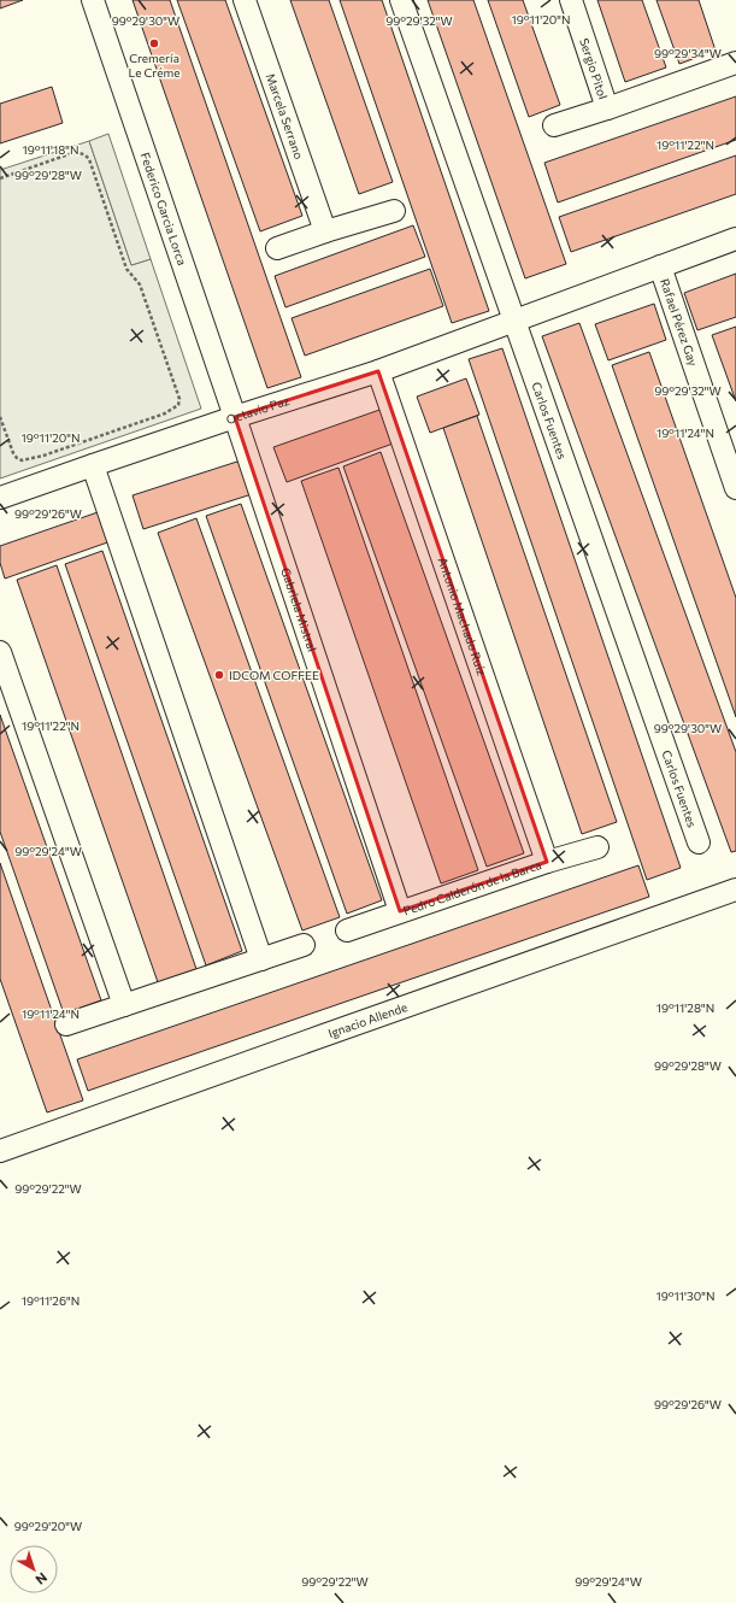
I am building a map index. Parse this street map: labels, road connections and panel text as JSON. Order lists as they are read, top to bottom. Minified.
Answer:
{"streets":{"street":["Sergio Pitol","Marcela Serrano","Federico Garcia Lorca","Rafael Pérez Gay","Octavio Paz","Carlos Fuentes","Gabriela Mistral","Antonio Machado Ruíz","Pedro Calderón de la Barca","Ignacio Allende"]},"crossings":[["Federico Garcia Lorca","Octavio Paz"],["Federico Garcia Lorca","Gabriela Mistral"],["Rafael Pérez Gay","Octavio Paz"],["Octavio Paz","Carlos Fuentes"],["Octavio Paz","Gabriela Mistral"],["Octavio Paz","Antonio Machado Ruíz"],["Gabriela Mistral","Pedro Calderón de la Barca"],["Antonio Machado Ruíz","Pedro Calderón de la Barca"]],"places":["Cremería Le Créme","IDCOM COFFEE"],"north":"bottom right","coordinates":["19°11'20\"N","99°29'32\"W","99°29'30\"W","99°29'34\"W","19°11'22\"N","19°11'18\"N","99°29'28\"W","19°11'24\"N","99°29'26\"W","99°29'24\"W","19°11'28\"N","99°29'22\"W","19°11'30\"N","19°11'26\"N","99°29'20\"W"]}
